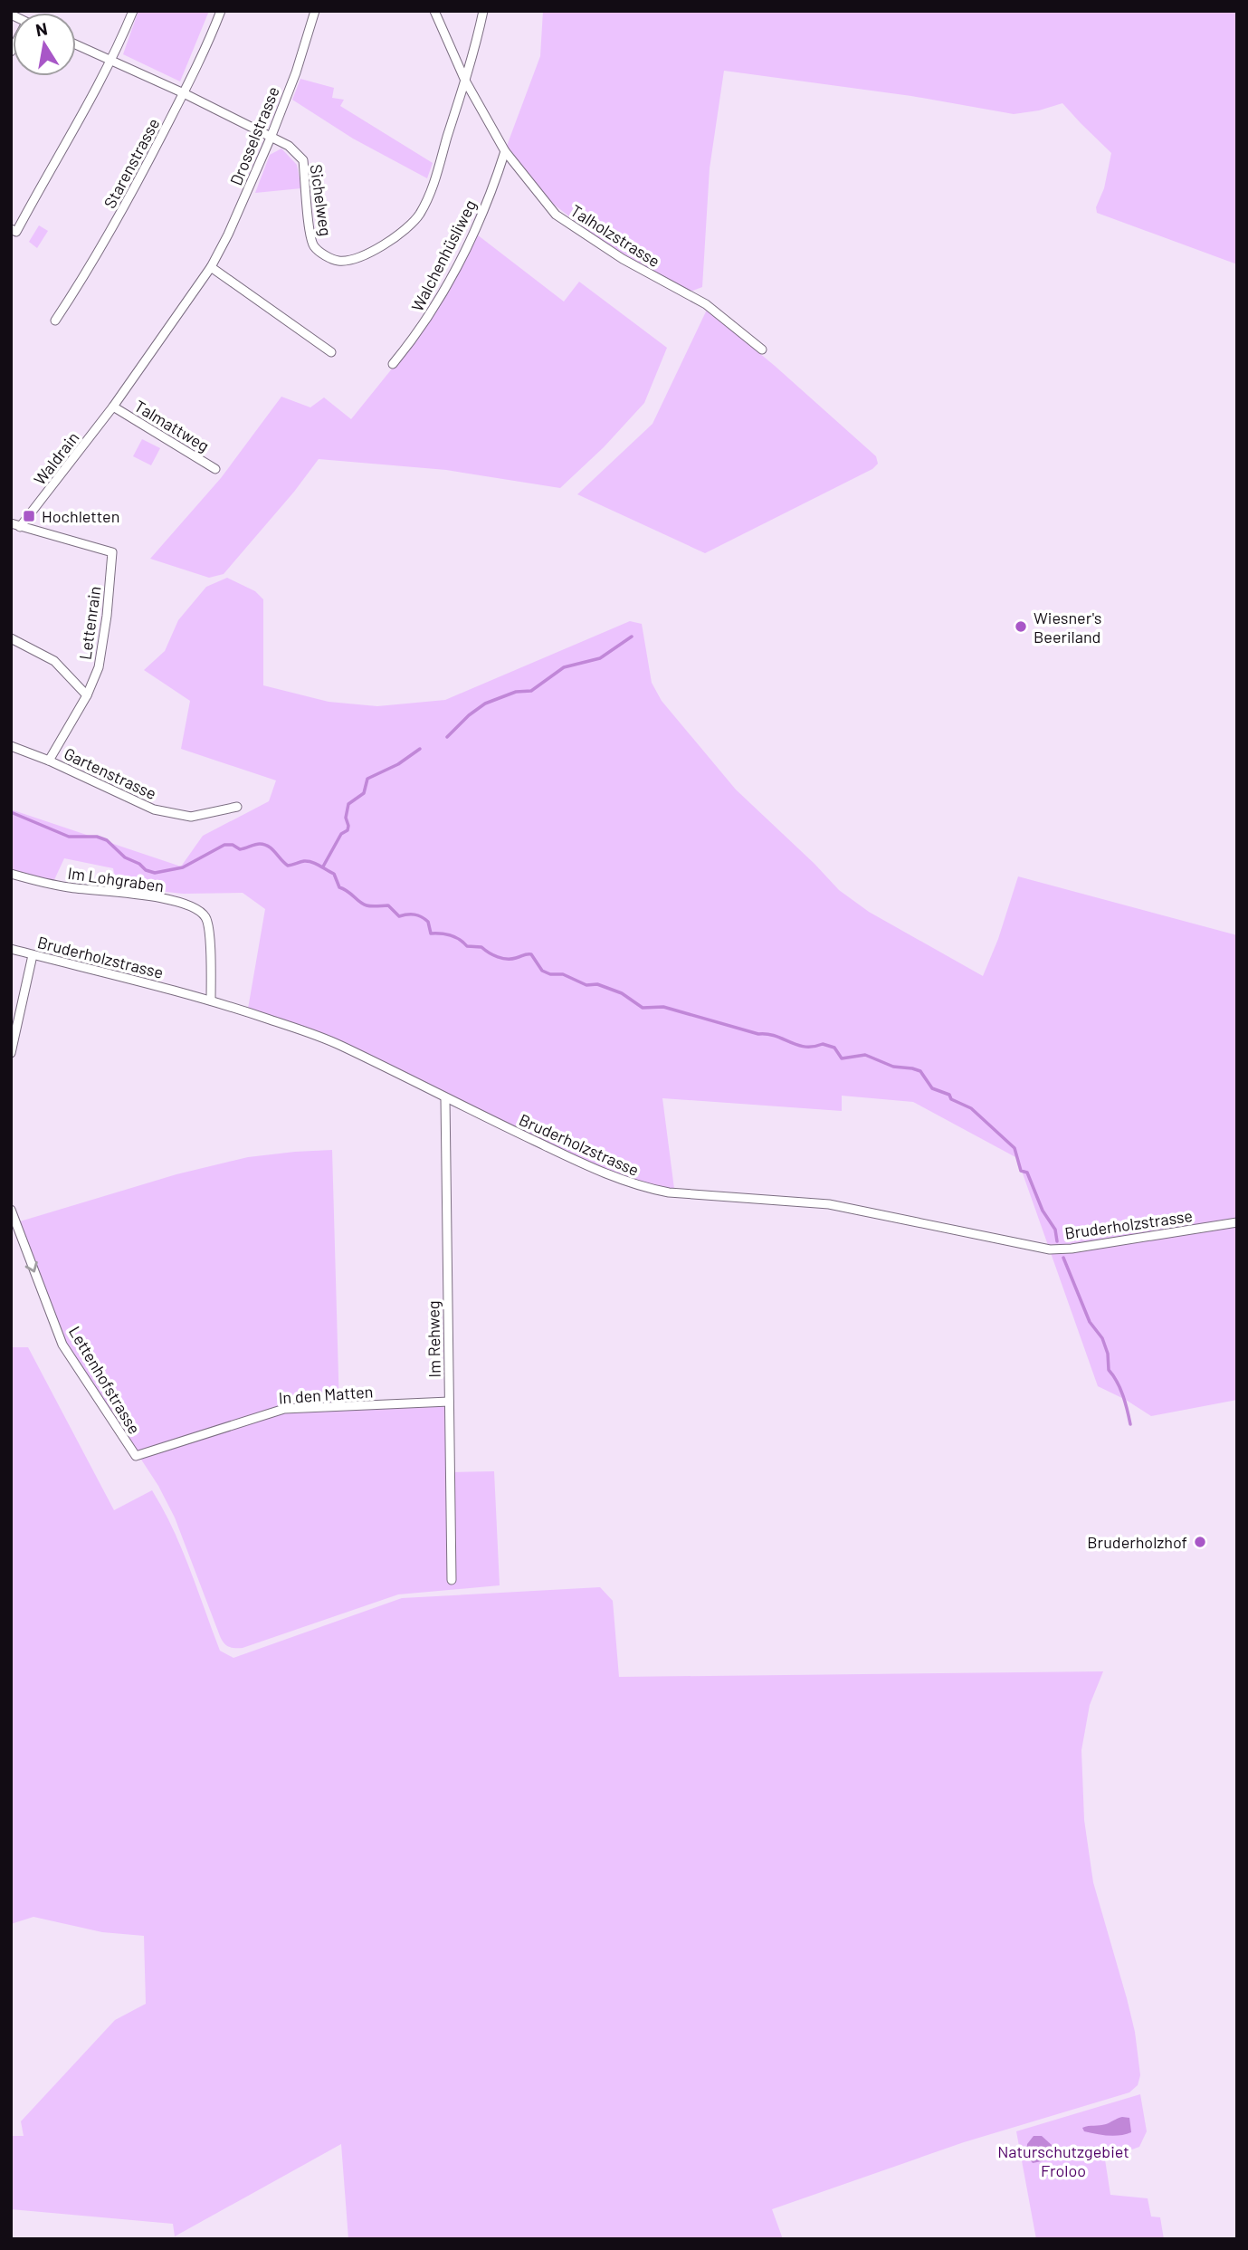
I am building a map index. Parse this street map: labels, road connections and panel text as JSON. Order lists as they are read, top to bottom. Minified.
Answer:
{"streets":{"street":["Drosselstrasse","Starenstrasse","Sichelweg","Talholzstrasse","Walchenhüsliweg","Talmattweg","Waldrain","Lettenrain","Gartenstrasse","Im Lohgraben","Bruderholzstrasse","Im Rehweg","Lettenhofstrasse","In den Matten"]},"crossings":[["Drosselstrasse","Sichelweg"],["Drosselstrasse","Talmattweg"],["Drosselstrasse","Waldrain"],["Starenstrasse","Sichelweg"],["Sichelweg","Talholzstrasse"],["Talholzstrasse","Walchenhüsliweg"],["Talmattweg","Waldrain"],["Waldrain","Lettenrain"],["Lettenrain","Gartenstrasse"],["Im Lohgraben","Bruderholzstrasse"],["Bruderholzstrasse","Im Rehweg"],["Im Rehweg","In den Matten"],["Lettenhofstrasse","In den Matten"]],"one_way":["Lettenhofstrasse"],"parks":["Naturschutzgebiet Froloo"],"places":{"transit":["Hochletten"],"other":["Wiesner's Beeriland","Bruderholzhof"]},"north":"top"}
